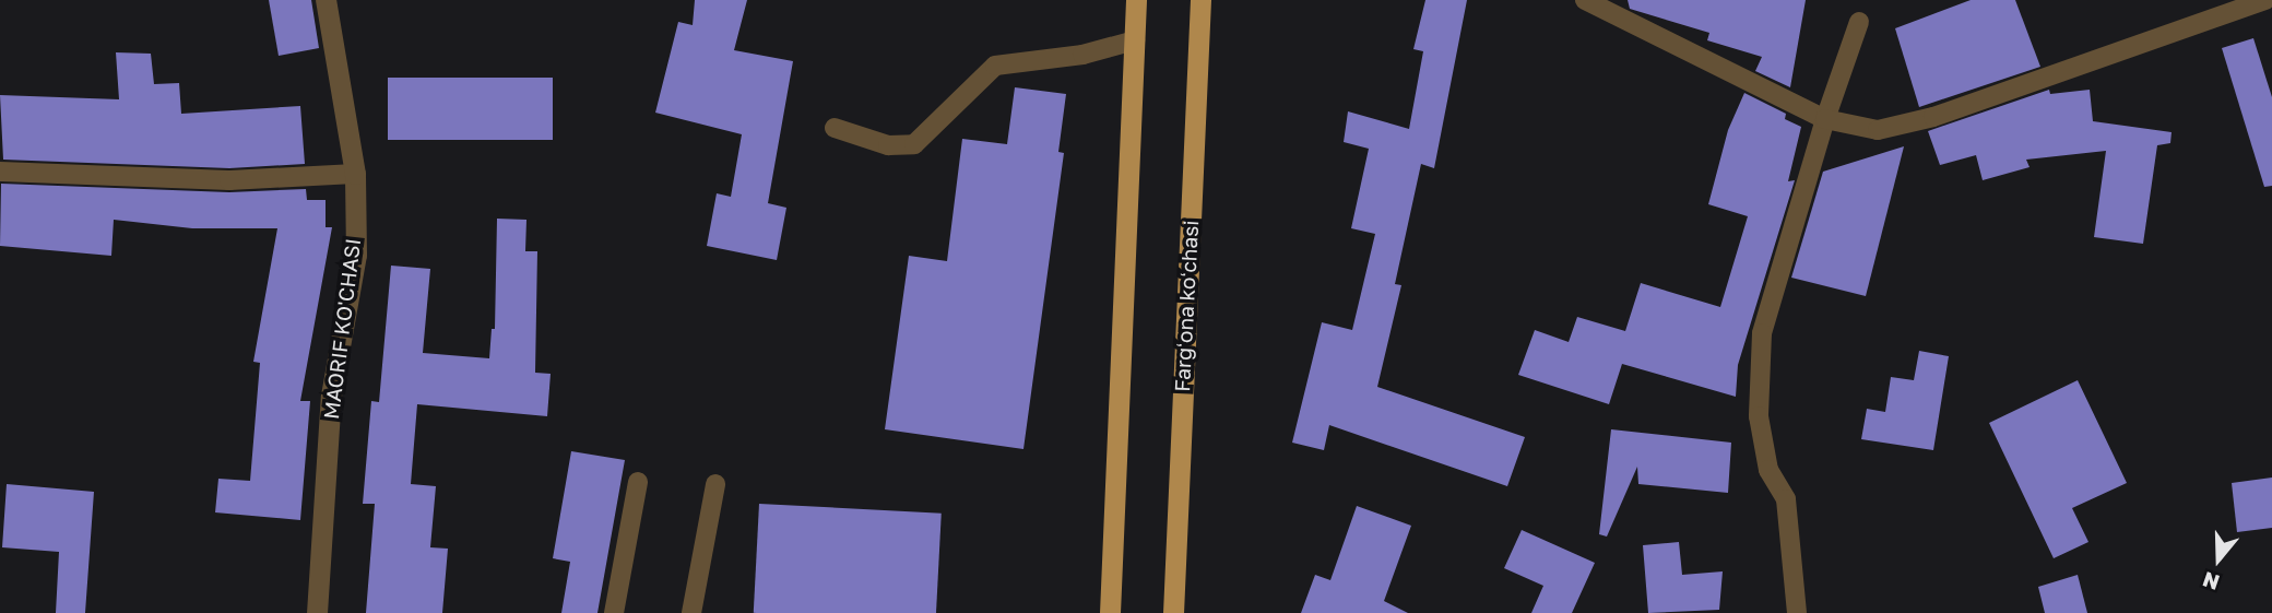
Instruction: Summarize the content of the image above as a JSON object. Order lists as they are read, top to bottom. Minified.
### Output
{"streets":{"main road":["Fargʻona koʻchasi"],"street":["MAORIF KO'CHASI"]},"north":"bottom"}
